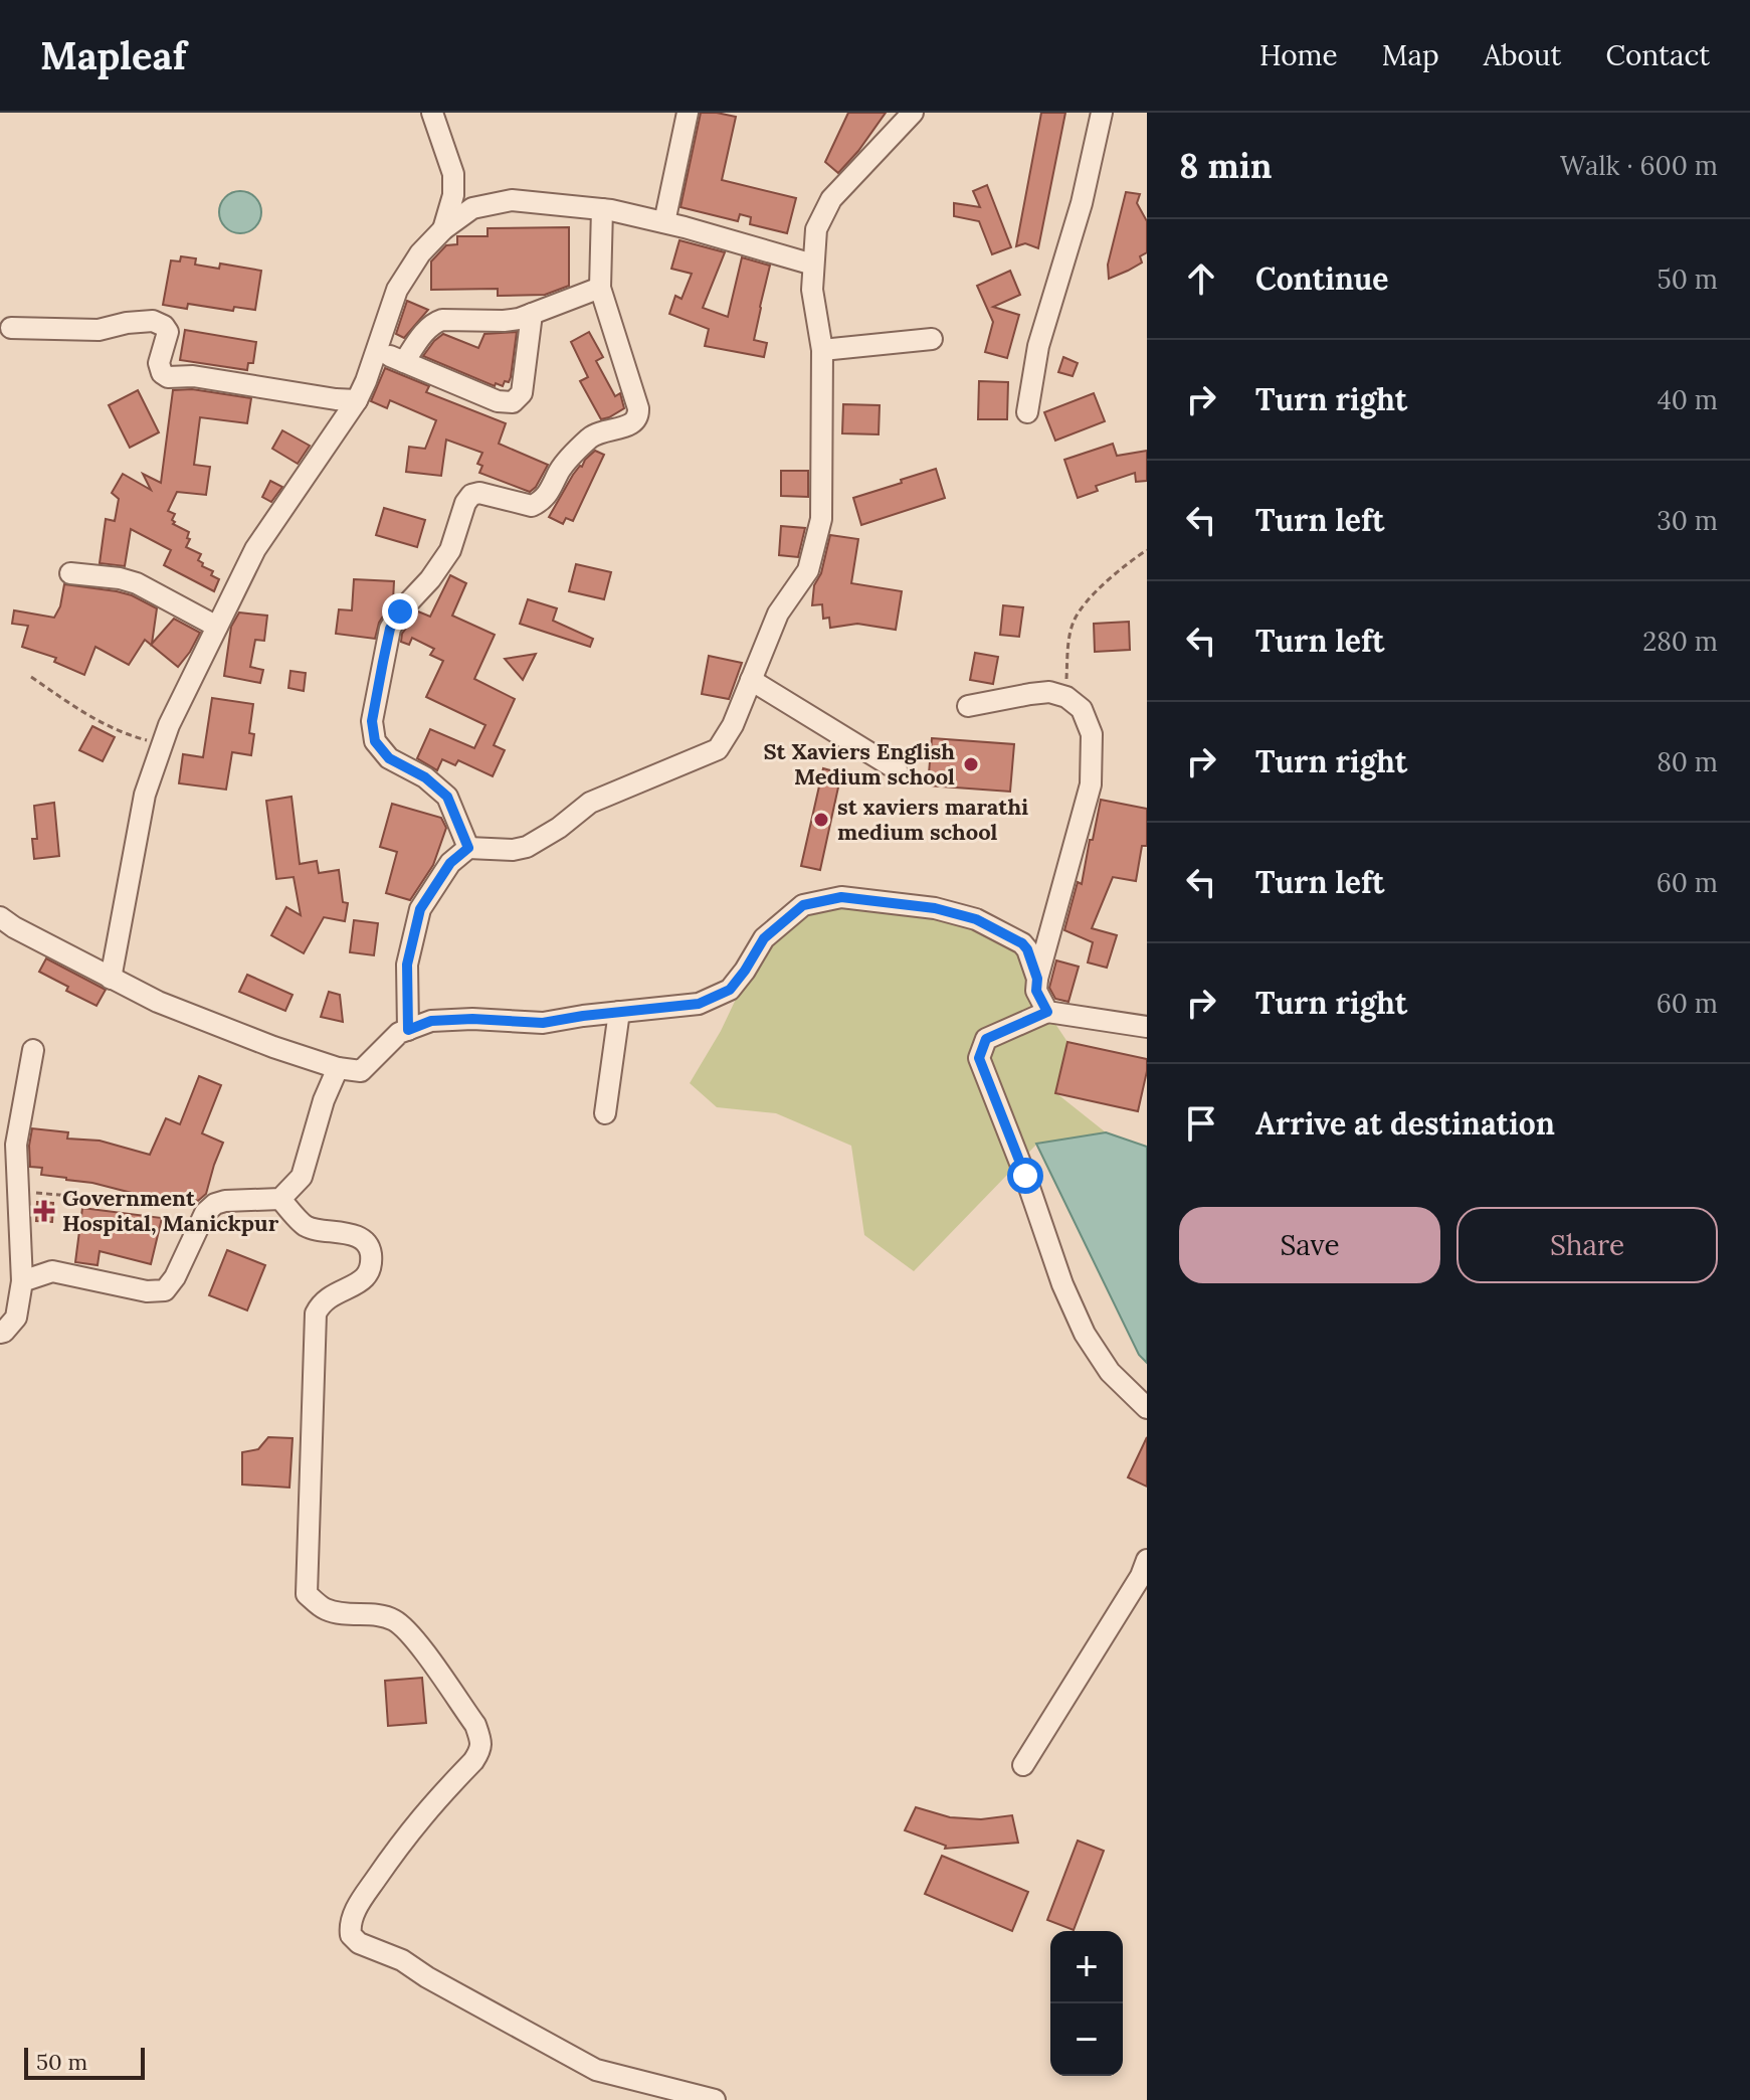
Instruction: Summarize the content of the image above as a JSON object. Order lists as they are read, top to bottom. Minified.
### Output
{"places":{"other":["St Xaviers English Medium school","st xaviers marathi medium school"],"health":["Government Hospital, Manickpur"]},"scale_bar":"50 m","page":{"header":"Mapleaf","nav":["Home","Map","About","Contact"],"heading":["8 min","Walk · 600 m"],"list":[["Continue","50 m"],["Turn right","40 m"],["Turn left","30 m"],["Turn left","280 m"],["Turn right","80 m"],["Turn left","60 m"],["Turn right","60 m"],"Arrive at destination"],"buttons":["Save","Share"],"map_buttons":["+","−"],"scale":"50 m"}}
